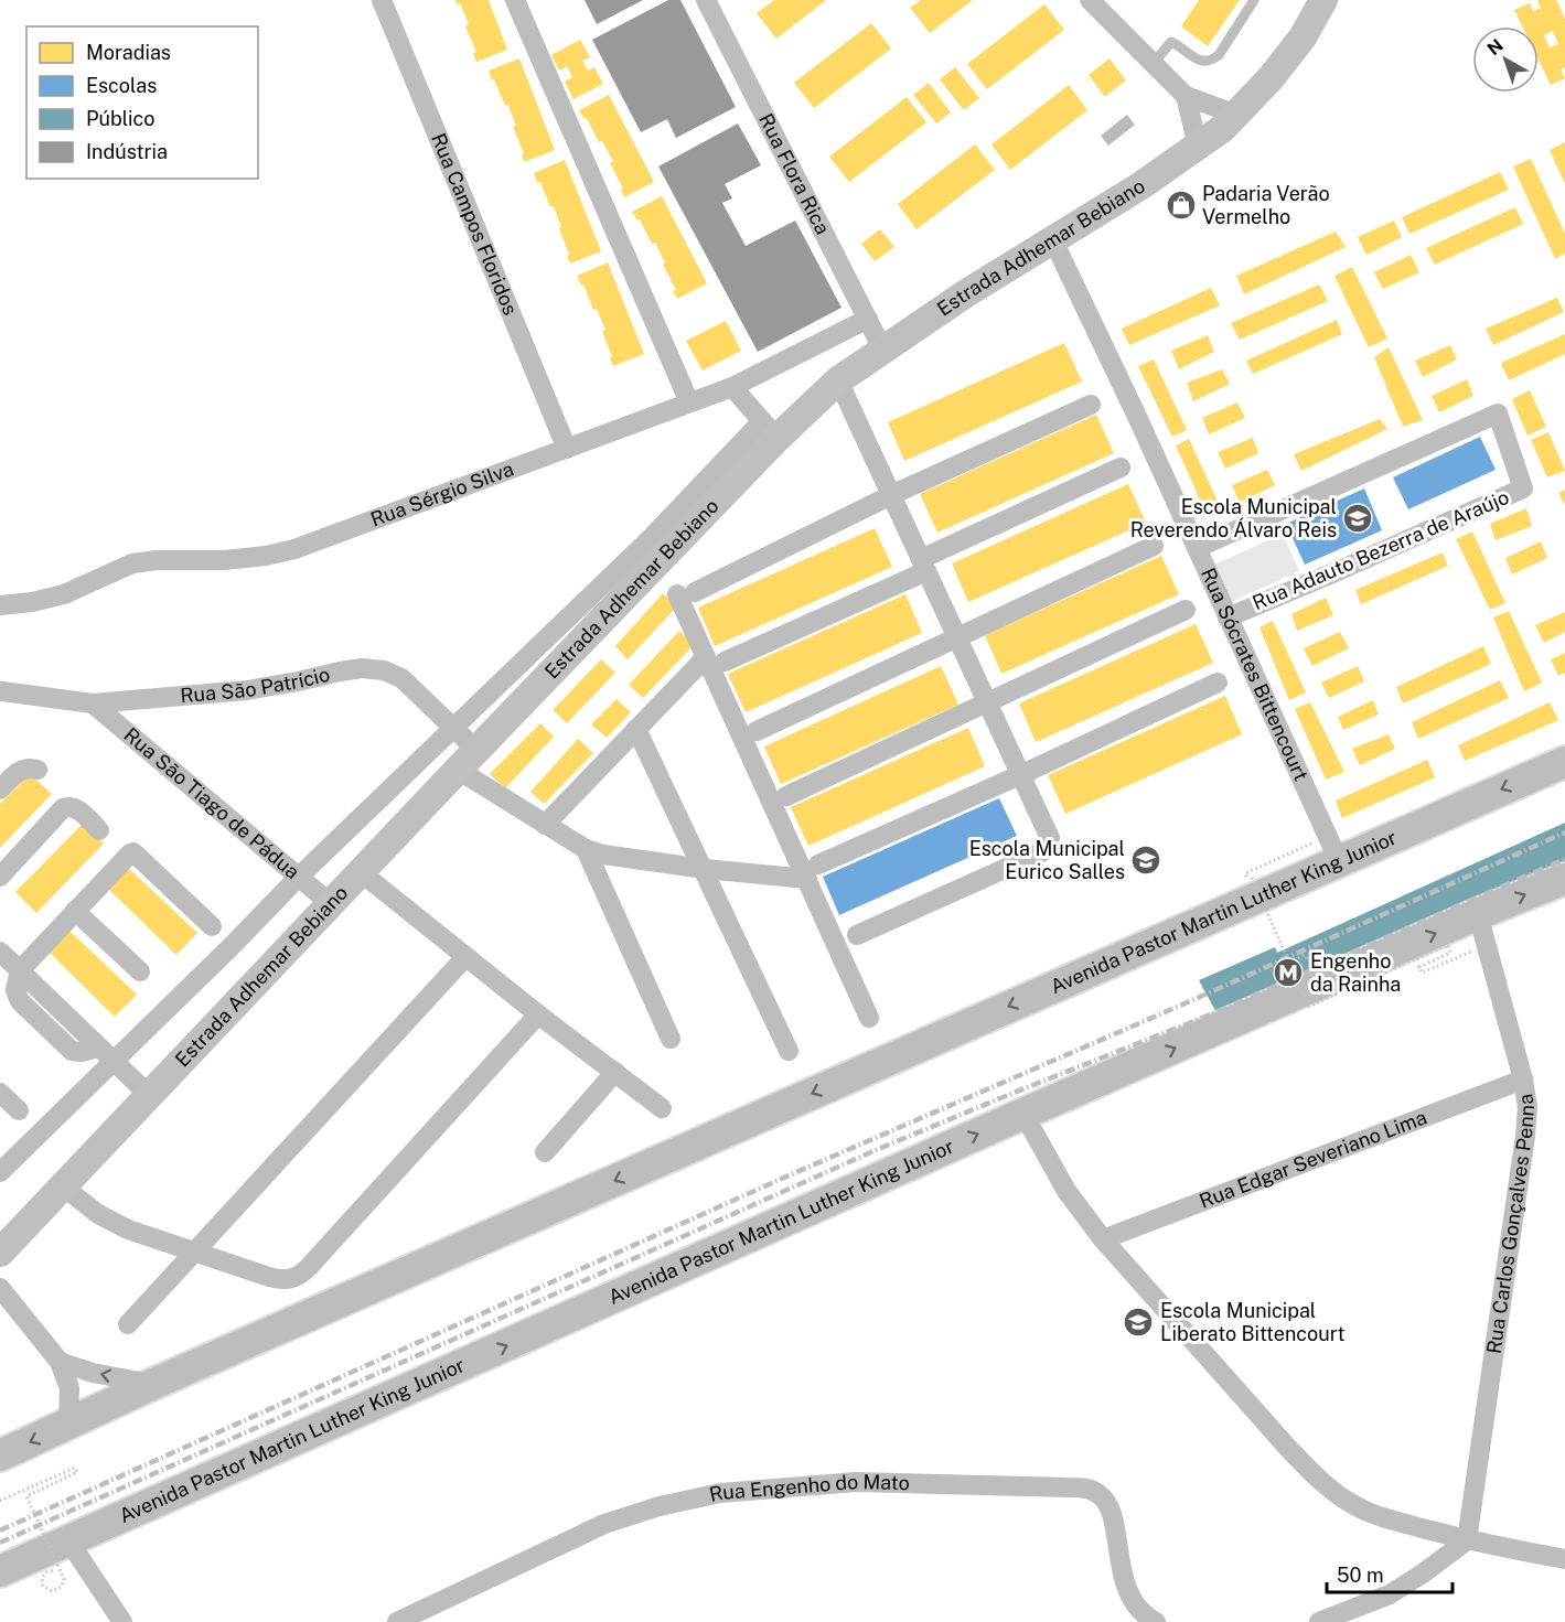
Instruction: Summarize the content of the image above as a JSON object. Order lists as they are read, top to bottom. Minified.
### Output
{"streets":{"main road":["Estrada Adhemar Bebiano","Avenida Pastor Martin Luther King Junior"],"street":["Rua Flora Rica","Rua Campos Floridos","Rua Sérgio Silva","Rua Adauto Bezerra de Araújo","Rua Sócrates Bittencourt","Rua São Patrício","Rua São Tiago de Pádua","Rua Edgar Severiano Lima","Rua Carlos Gonçalves Penna","Rua Engenho do Mato"]},"crossings":[["Rua Flora Rica","Estrada Adhemar Bebiano"],["Rua Flora Rica","Rua Sérgio Silva"],["Rua Campos Floridos","Rua Sérgio Silva"],["Estrada Adhemar Bebiano","Rua Sócrates Bittencourt"],["Estrada Adhemar Bebiano","Rua São Patrício"],["Estrada Adhemar Bebiano","Rua São Tiago de Pádua"],["Rua Adauto Bezerra de Araújo","Rua Sócrates Bittencourt"],["Rua Sócrates Bittencourt","Avenida Pastor Martin Luther King Junior"],["Rua São Patrício","Rua São Tiago de Pádua"],["Avenida Pastor Martin Luther King Junior","Rua Carlos Gonçalves Penna"],["Rua Edgar Severiano Lima","Rua Carlos Gonçalves Penna"]],"places":{"shop":["Padaria Verão Vermelho"],"school or university":["Escola Municipal Reverendo Álvaro Reis","Escola Municipal Eurico Salles","Escola Municipal Liberato Bittencourt"],"metro station":["Engenho da Rainha"]},"legend":["Moradias","Escolas","Público","Indústria"],"scale_bar":"50 m","north":"top left"}
